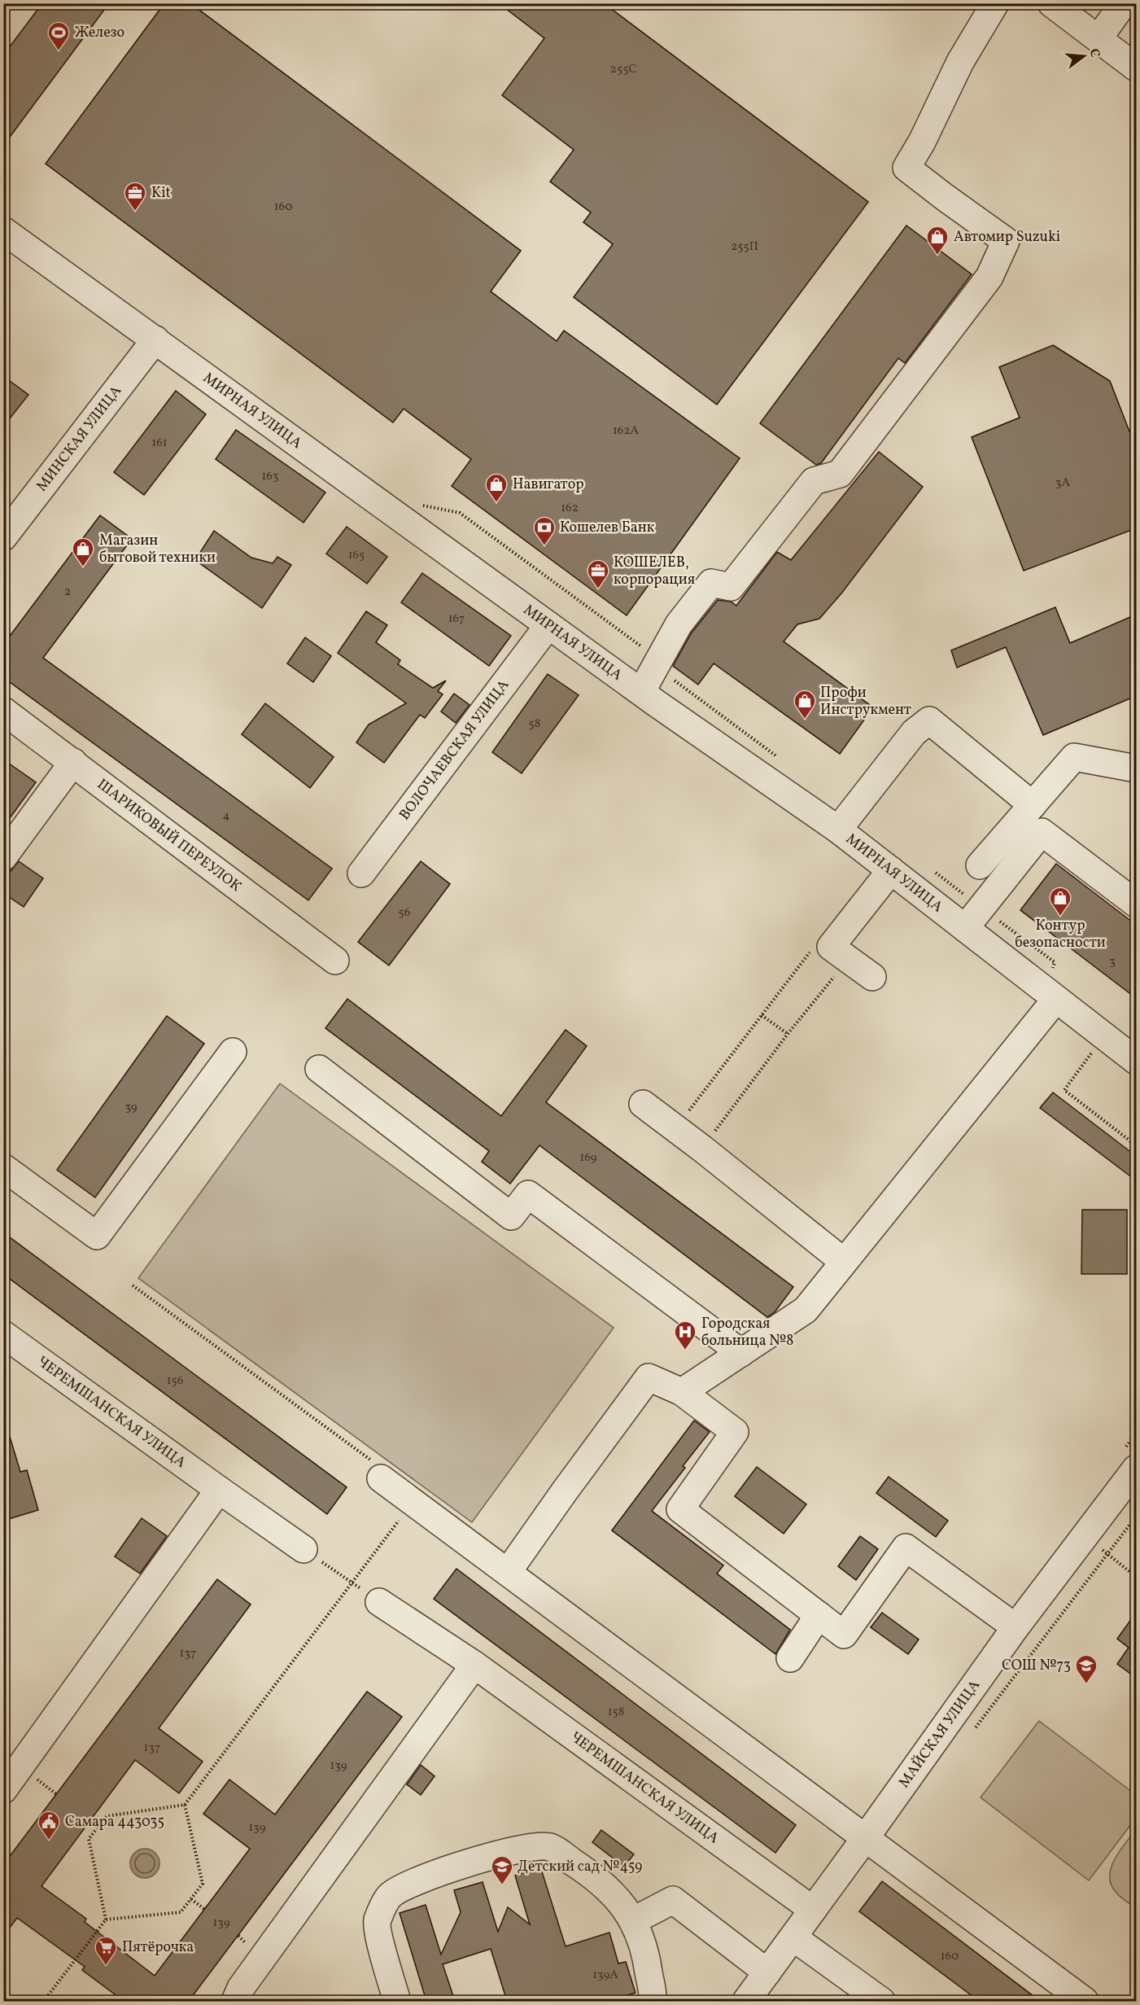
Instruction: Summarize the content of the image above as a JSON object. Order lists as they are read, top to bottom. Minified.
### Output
{"streets":{"street":["МИРНАЯ УЛИЦА","МИНСКАЯ УЛИЦА","ВОЛОЧАЕВСКАЯ УЛИЦА","ШАРИКОВЫЙ ПЕРЕУЛОК","ЧЕРЕМШАНСКАЯ УЛИЦА","МАЙСКАЯ УЛИЦА"]},"crossings":[["МИРНАЯ УЛИЦА","МИНСКАЯ УЛИЦА"],["МИРНАЯ УЛИЦА","ВОЛОЧАЕВСКАЯ УЛИЦА"],["ЧЕРЕМШАНСКАЯ УЛИЦА","МАЙСКАЯ УЛИЦА"]],"places":{"sports":["Железо"],"office":["Kit","КОШЕЛЕВ, корпорация"],"shop":["Автомир Suzuki","Навигатор","Магазин бытовой техники","Профи Инструкмент","Контур безопасности"],"bank":["Кошелев Банк"],"hospital":["Городская больница №8"],"school or university":["СОШ №73","Детский сад №459"],"public building":["Самара 443035"],"supermarket":["Пятёрочка"]},"house_numbers":["255С","160","255П","162А","161","163","3А","162","165","2","167","58","4","56","3","39","169","156","137","158","137","139","139","139","160","139А"],"north":"right"}
